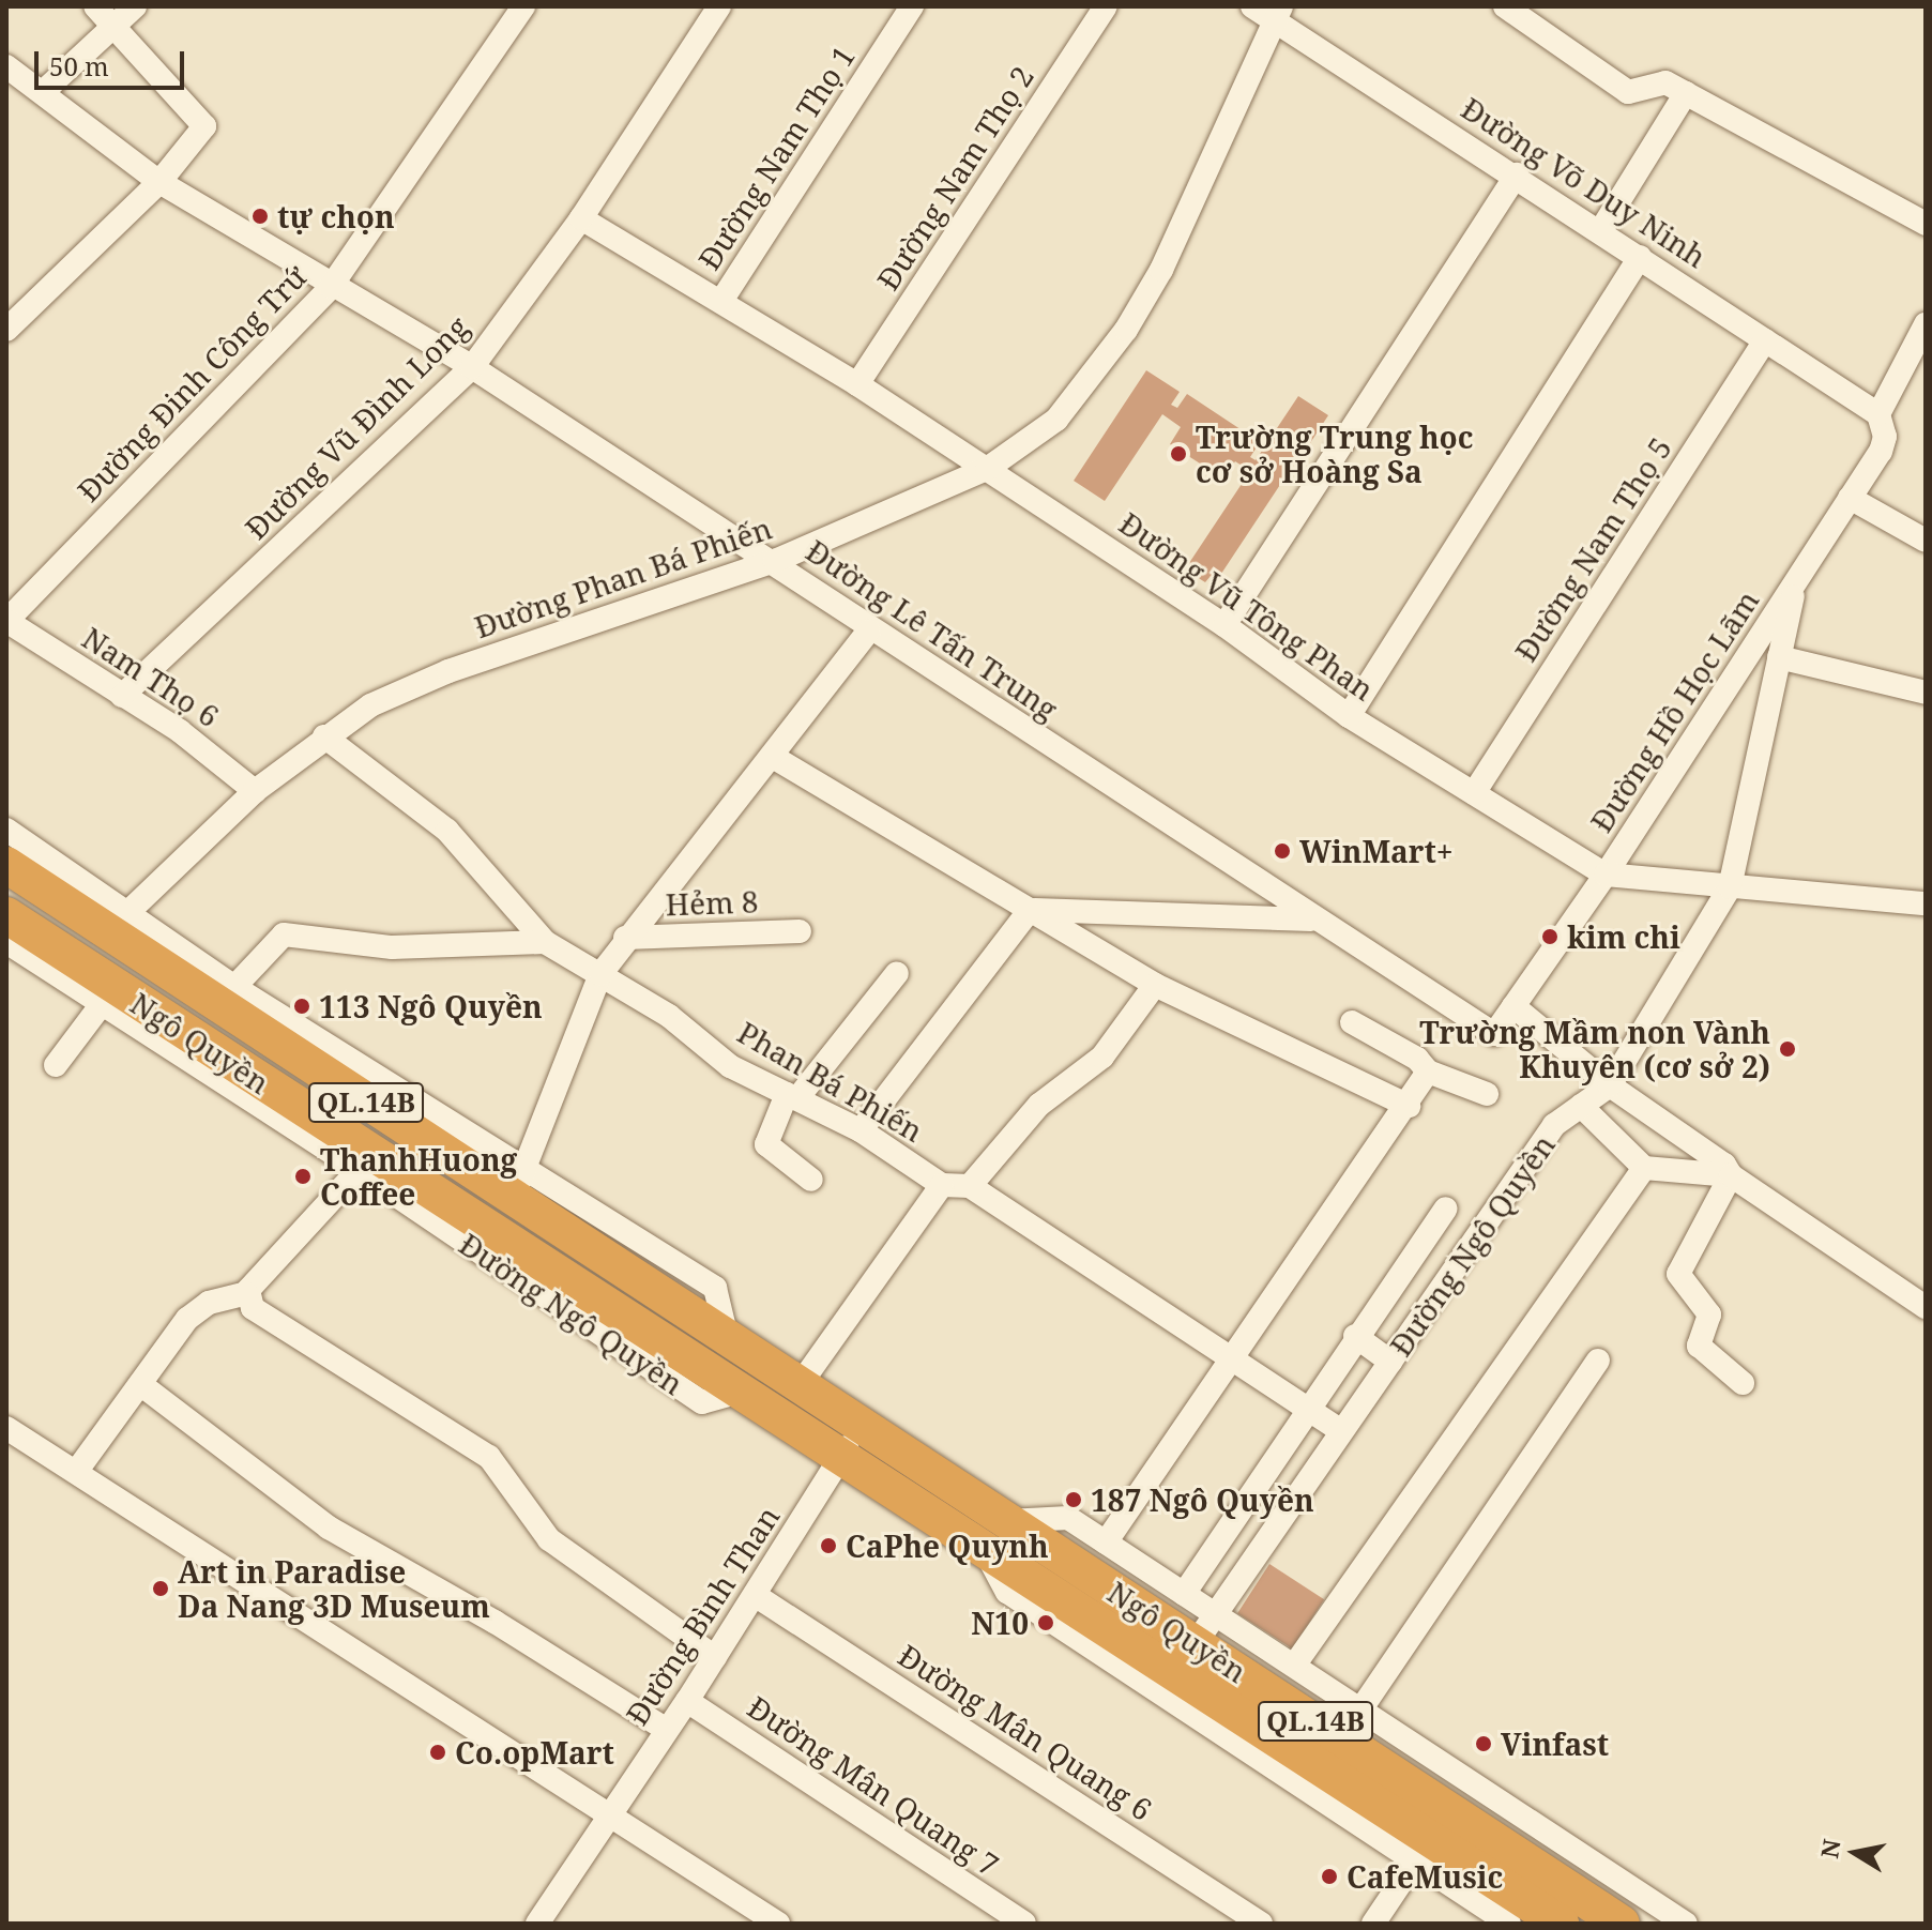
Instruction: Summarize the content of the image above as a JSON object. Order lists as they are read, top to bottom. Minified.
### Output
{"streets":{"highway":["Ngô Quyền","QL.14B"],"street":["Đường Nam Thọ 1","Đường Nam Thọ 2","Đường Võ Duy Ninh","Đường Đinh Công Trứ","Đường Vũ Đình Long","Đường Nam Thọ 5","Đường Phan Bá Phiến","Đường Vũ Tông Phan","Đường Lê Tấn Trung","Nam Thọ 6","Đường Hồ Học Lãm","Hẻm 8","Phan Bá Phiến","Đường Ngô Quyền","Đường Bình Than","Đường Mân Quang 6","Đường Mân Quang 7"]},"crossings":[["Đường Nam Thọ 1","Đường Vũ Tông Phan"],["Đường Nam Thọ 2","Đường Vũ Tông Phan"],["Đường Võ Duy Ninh","Đường Nam Thọ 5"],["Đường Võ Duy Ninh","Đường Phan Bá Phiến"],["Đường Võ Duy Ninh","Đường Hồ Học Lãm"],["Đường Đinh Công Trứ","Đường Lê Tấn Trung"],["Đường Đinh Công Trứ","Nam Thọ 6"],["Đường Vũ Đình Long","Đường Vũ Tông Phan"],["Đường Vũ Đình Long","Đường Lê Tấn Trung"],["Đường Vũ Đình Long","Nam Thọ 6"],["Đường Nam Thọ 5","Đường Vũ Tông Phan"],["Đường Phan Bá Phiến","Đường Vũ Tông Phan"],["Đường Phan Bá Phiến","Đường Lê Tấn Trung"],["Đường Phan Bá Phiến","Nam Thọ 6"],["Đường Phan Bá Phiến","Ngô Quyền"],["Đường Phan Bá Phiến","Phan Bá Phiến"],["Đường Vũ Tông Phan","Đường Hồ Học Lãm"],["Đường Vũ Tông Phan","Đường Ngô Quyền"],["Đường Lê Tấn Trung","Đường Hồ Học Lãm"],["Đường Hồ Học Lãm","Đường Ngô Quyền"],["Ngô Quyền","QL.14B"],["Ngô Quyền","Đường Ngô Quyền"],["Ngô Quyền","Đường Bình Than"],["QL.14B","Đường Ngô Quyền"],["QL.14B","Đường Bình Than"],["Đường Bình Than","Đường Mân Quang 6"],["Đường Bình Than","Đường Mân Quang 7"]],"places":["tự chọn","Trường Trung học cơ sở Hoàng Sa","WinMart+","kim chi","113 Ngô Quyền","Trường Mầm non Vành Khuyên (cơ sở 2)","ThanhHuong Coffee","187 Ngô Quyền","CaPhe Quynh","Art in Paradise Da Nang 3D Museum","N10","Vinfast","Co.opMart","CafeMusic"],"scale_bar":"50 m","north":"left"}
